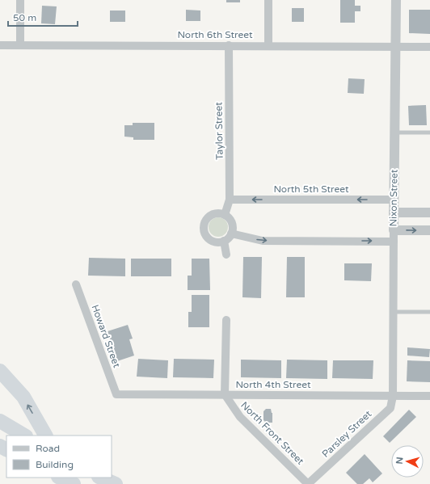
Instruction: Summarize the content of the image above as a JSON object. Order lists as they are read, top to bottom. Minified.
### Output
{"streets":{"street":["North 6th Street","Taylor Street","North 5th Street","Nixon Street","Howard Street","North 4th Street","North Front Street","Parsley Street"]},"crossings":[["North 6th Street","Taylor Street"],["North 6th Street","Nixon Street"],["Taylor Street","North 5th Street"],["North 5th Street","Nixon Street"],["Nixon Street","North 4th Street"],["Nixon Street","Parsley Street"],["Howard Street","North 4th Street"],["North 4th Street","North Front Street"],["North 4th Street","Parsley Street"],["North Front Street","Parsley Street"]],"legend":["Road","Building"],"scale_bar":"50 m","north":"left"}
